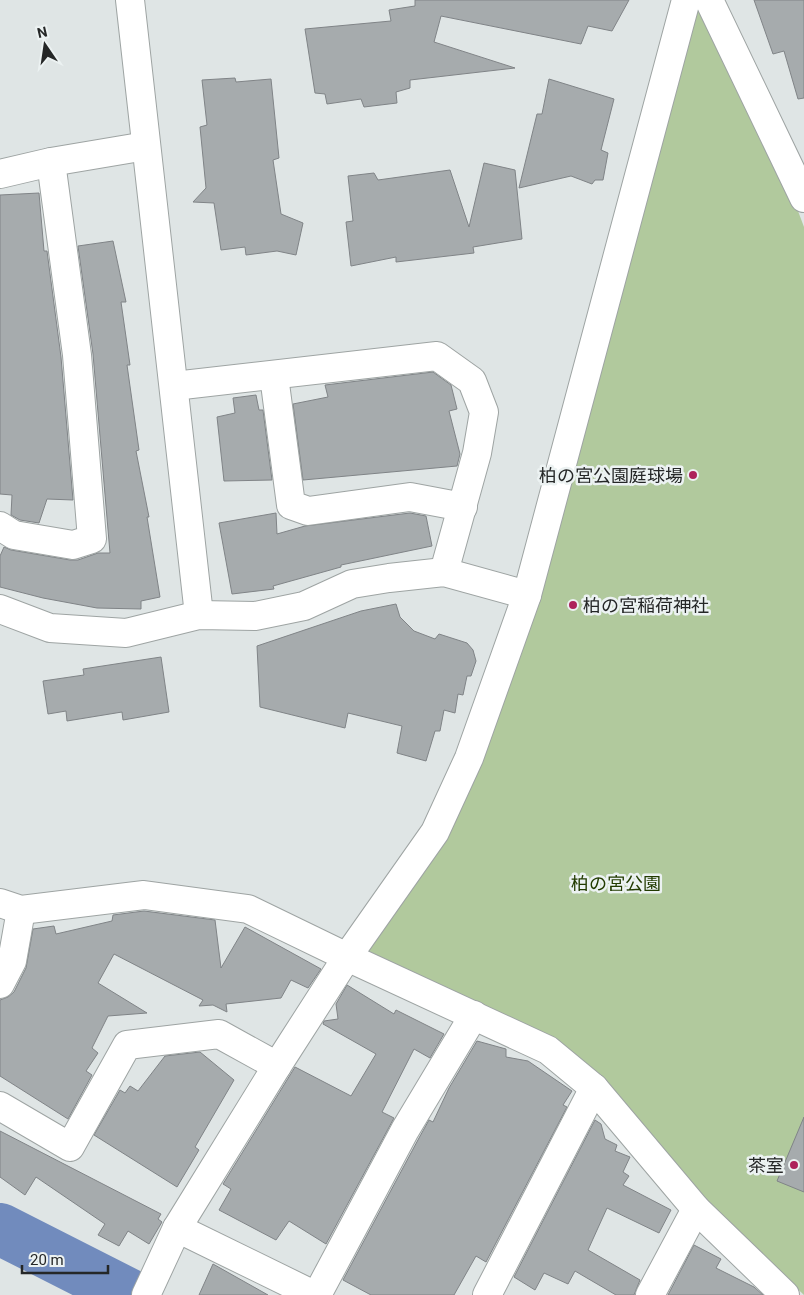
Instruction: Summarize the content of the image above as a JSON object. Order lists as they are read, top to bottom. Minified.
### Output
{"parks":["柏の宮公園"],"places":["柏の宮公園庭球場","柏の宮稲荷神社","茶室"],"scale_bar":"20 m","north":"top"}
